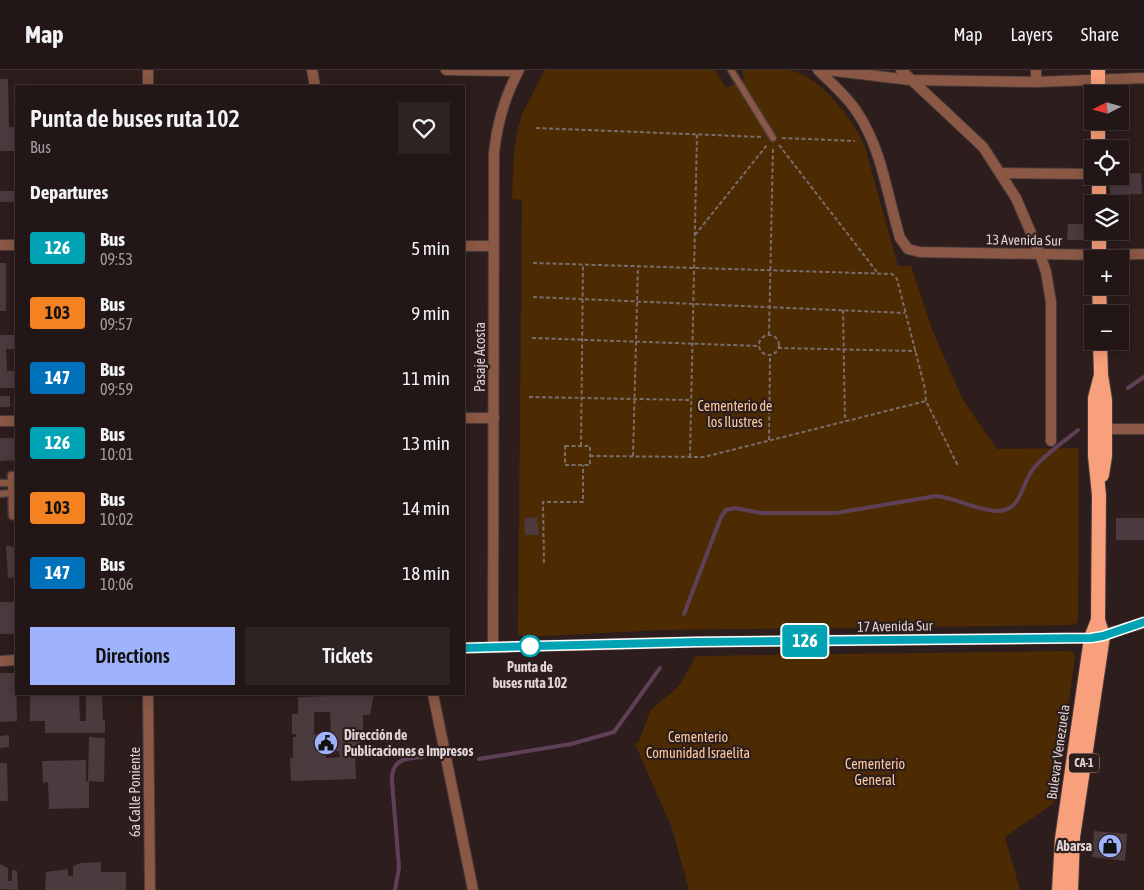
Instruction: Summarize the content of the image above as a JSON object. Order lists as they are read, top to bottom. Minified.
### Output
{"streets":{"highway":["Bulevar Venezuela","CA-1"],"street":["13 Avenida Sur","Pasaje Acosta","17 Avenida Sur","6a Calle Poniente"]},"crossings":[["Pasaje Acosta","17 Avenida Sur"],["17 Avenida Sur","Bulevar Venezuela"]],"parks":["Cementerio de los Ilustres","Cementerio Comunidad Israelita","Cementerio General"],"places":{"other":["Punta de buses ruta 102"],"public building":["Dirección de Publicaciones e Impresos"],"shop":["Abarsa"]},"lines":["bus line 126"],"north":"left","page":{"header":"Map","nav":["Map","Layers","Share"],"on_map":"126","map_buttons":["+","−"],"heading":[["Punta de buses ruta 102","Bus"],"Departures"],"list":[{"mark":"126","name":"Bus","note":"09:53","value":"5 min"},{"mark":"103","name":"Bus","note":"09:57","value":"9 min"},{"mark":"147","name":"Bus","note":"09:59","value":"11 min"},{"mark":"126","name":"Bus","note":"10:01","value":"13 min"},{"mark":"103","name":"Bus","note":"10:02","value":"14 min"},{"mark":"147","name":"Bus","note":"10:06","value":"18 min"}],"buttons":["Directions","Tickets"]}}
